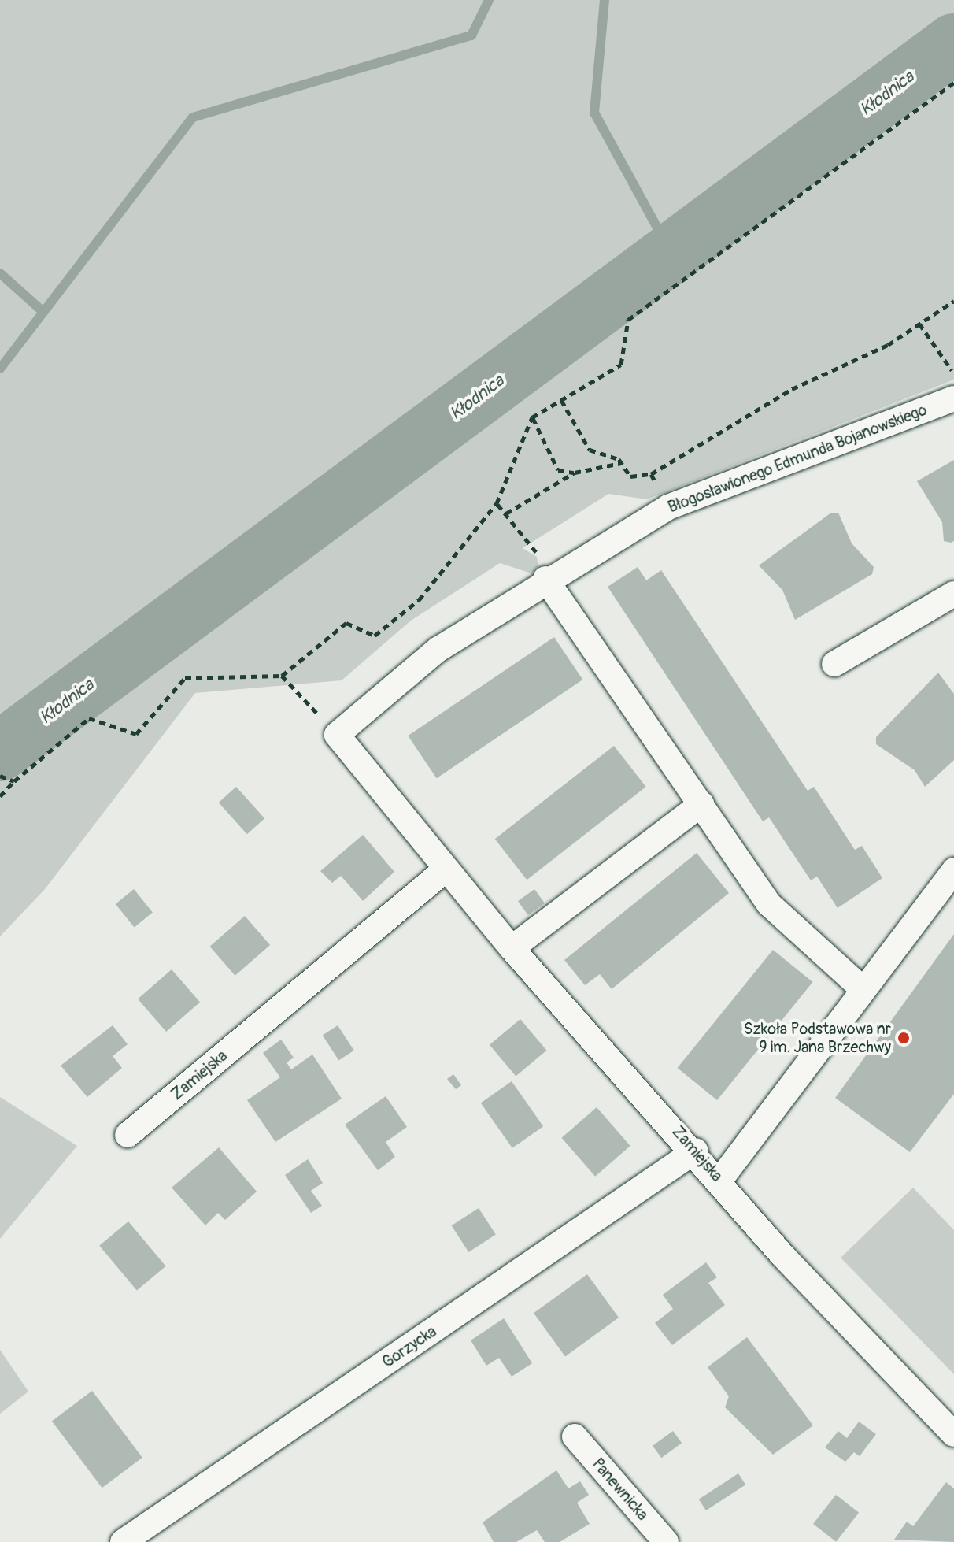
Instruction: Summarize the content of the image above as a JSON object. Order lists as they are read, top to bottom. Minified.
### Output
{"streets":{"street":["Błogosławionego Edmunda Bojanowskiego","Zamiejska","Gorzycka","Panewnicka"]},"crossings":[["Błogosławionego Edmunda Bojanowskiego","Zamiejska"],["Zamiejska","Gorzycka"]],"water":["Kłodnica"],"places":["Szkoła Podstawowa nr 9 im. Jana Brzechwy"]}
